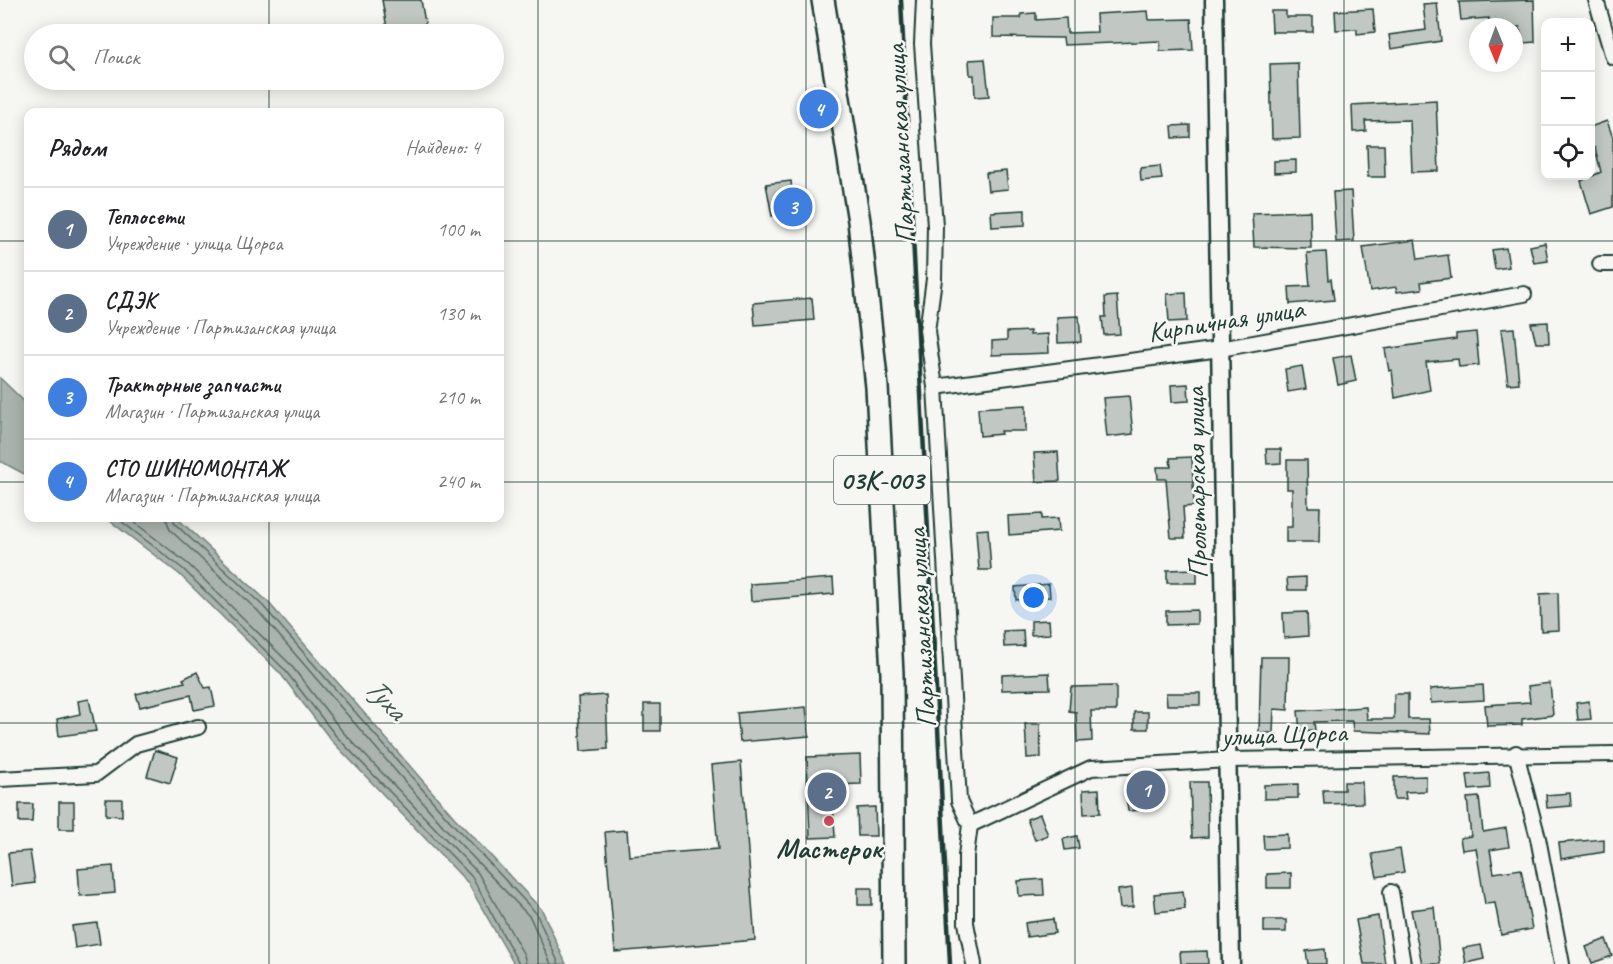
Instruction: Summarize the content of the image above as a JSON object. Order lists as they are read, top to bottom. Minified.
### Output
{"streets":{"main road":["Партизанская улица","03К-003"],"street":["Кирпичная улица","Пролетарская улица","улица Щорса"]},"crossings":[["Партизанская улица","Кирпичная улица"],["Партизанская улица","улица Щорса"],["Кирпичная улица","Пролетарская улица"],["Пролетарская улица","улица Щорса"]],"water":["Туха"],"places":["Мастерок"],"north":"bottom","page":{"map_buttons":["+","−"],"search":"Поиск","pins":["4","3","1","2"],"heading":["Рядом","Найдено: 4"],"list":[{"mark":"1","name":"Теплосети","note":"Учреждение · улица Щорса","value":"100 m"},{"mark":"2","name":"СДЭК","note":"Учреждение · Партизанская улица","value":"130 m"},{"mark":"3","name":"Тракторные запчасти","note":"Магазин · Партизанская улица","value":"210 m"},{"mark":"4","name":"СТО ШИНОМОНТАЖ","note":"Магазин · Партизанская улица","value":"240 m"}]}}
